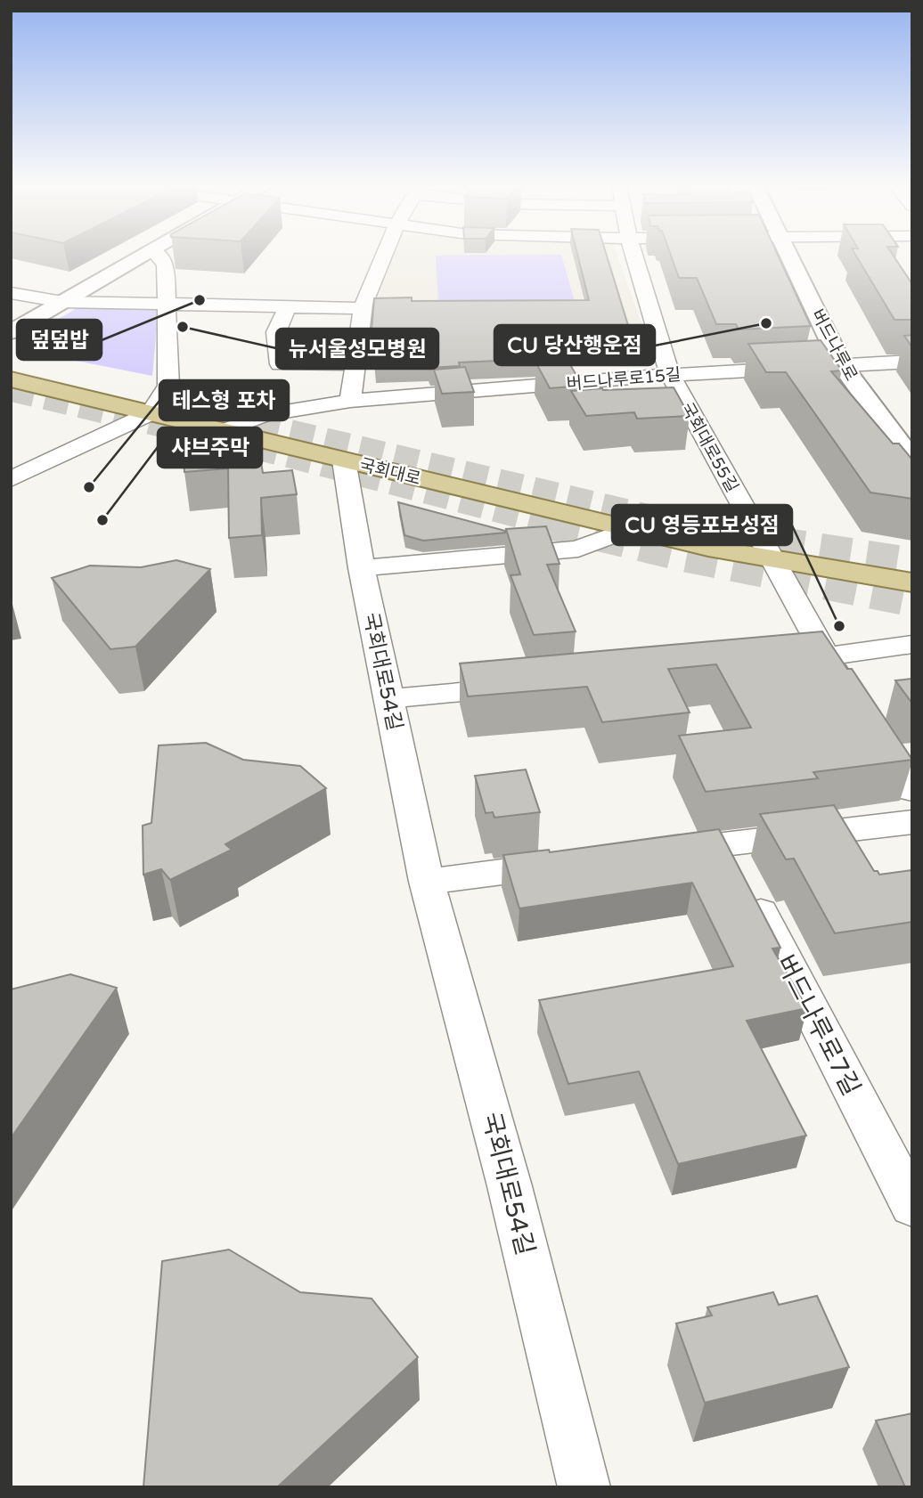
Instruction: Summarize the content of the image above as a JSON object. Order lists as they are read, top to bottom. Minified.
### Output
{"streets":{"main road":["버드나루로","국회대로"],"street":["버드나루로15길","국회대로55길","국회대로54길","버드나루로7길"]},"crossings":[["버드나루로","버드나루로15길"],["버드나루로15길","국회대로55길"],["버드나루로15길","국회대로"],["국회대로55길","국회대로"],["국회대로","국회대로54길"]],"places":["덮덮밥","CU 당산행운점","뉴서울성모병원","테스형 포차","샤브주막","CU 영등포보성점"]}
